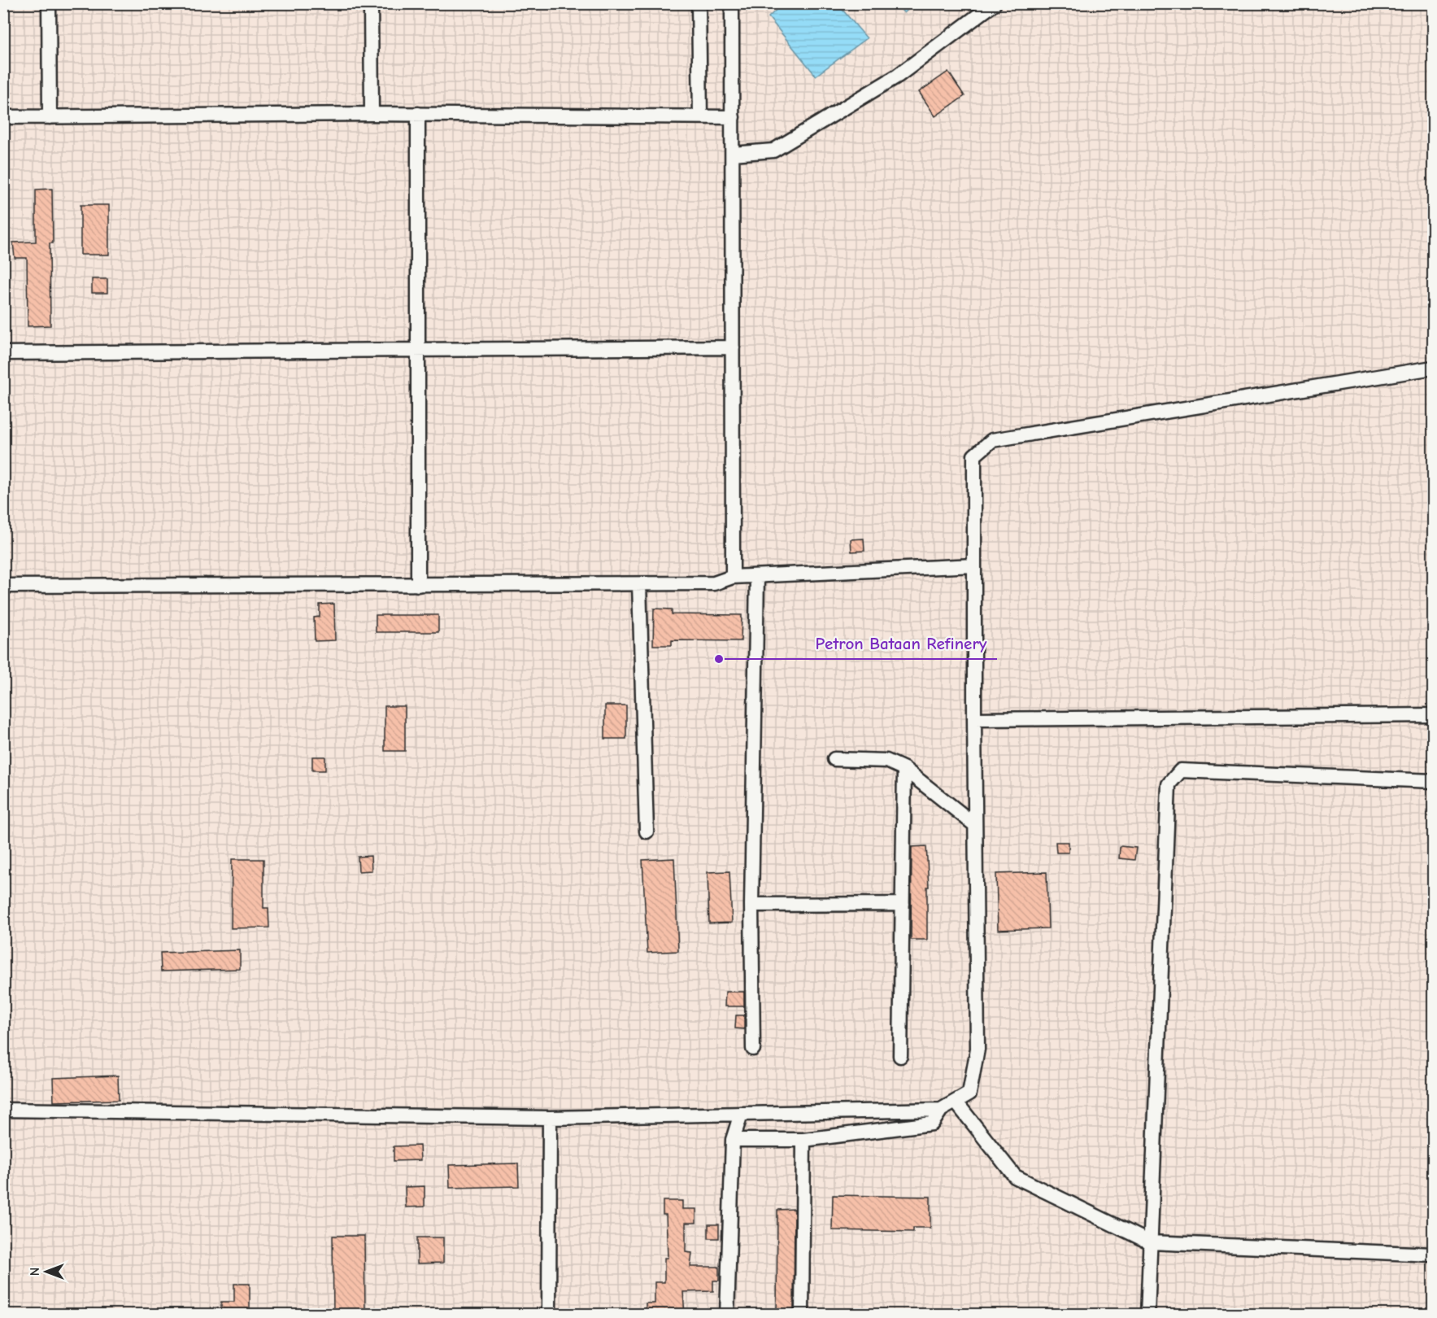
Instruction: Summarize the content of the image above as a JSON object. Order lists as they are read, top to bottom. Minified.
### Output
{"places":["Petron Bataan Refinery"],"north":"left"}
